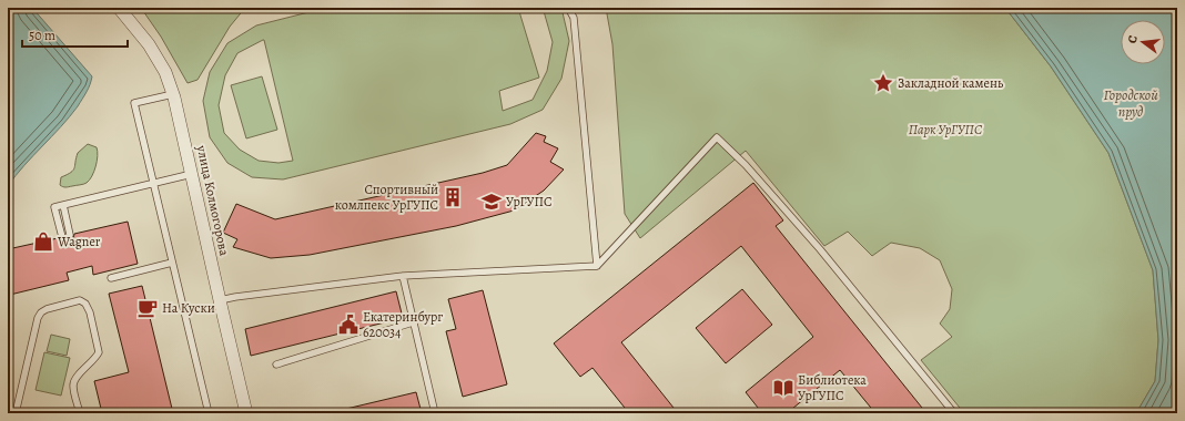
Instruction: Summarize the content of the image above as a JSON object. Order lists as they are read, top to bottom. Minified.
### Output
{"streets":{"street":["улица Колмогорова"]},"water":["Городской пруд"],"parks":["Парк УрГУПС"],"places":{"place":["Закладной камень"],"building":["Спортивный комлпекс УрГУПС"],"school or university":["УрГУПС"],"shop":["Wagner"],"cafe":["На Куски"],"public building":["Екатеринбург 620034"],"library":["Библиотека УрГУПС"]},"scale_bar":"50 m","north":"left"}
